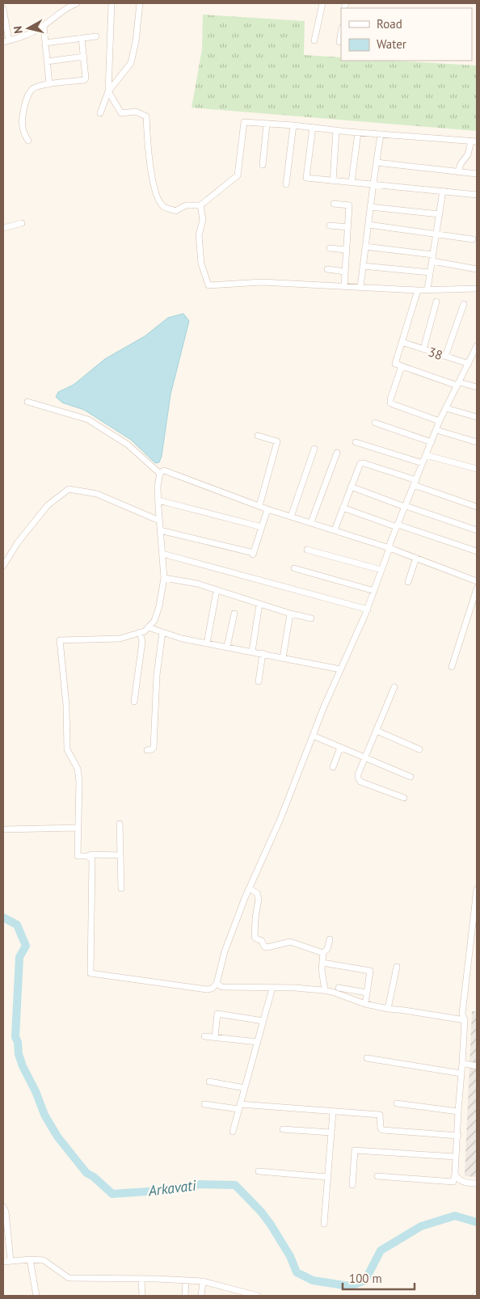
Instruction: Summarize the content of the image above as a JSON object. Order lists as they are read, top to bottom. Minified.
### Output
{"streets":{"street":["38"]},"water":["Arkavati"],"legend":["Road","Water"],"scale_bar":"100 m","north":"left"}
